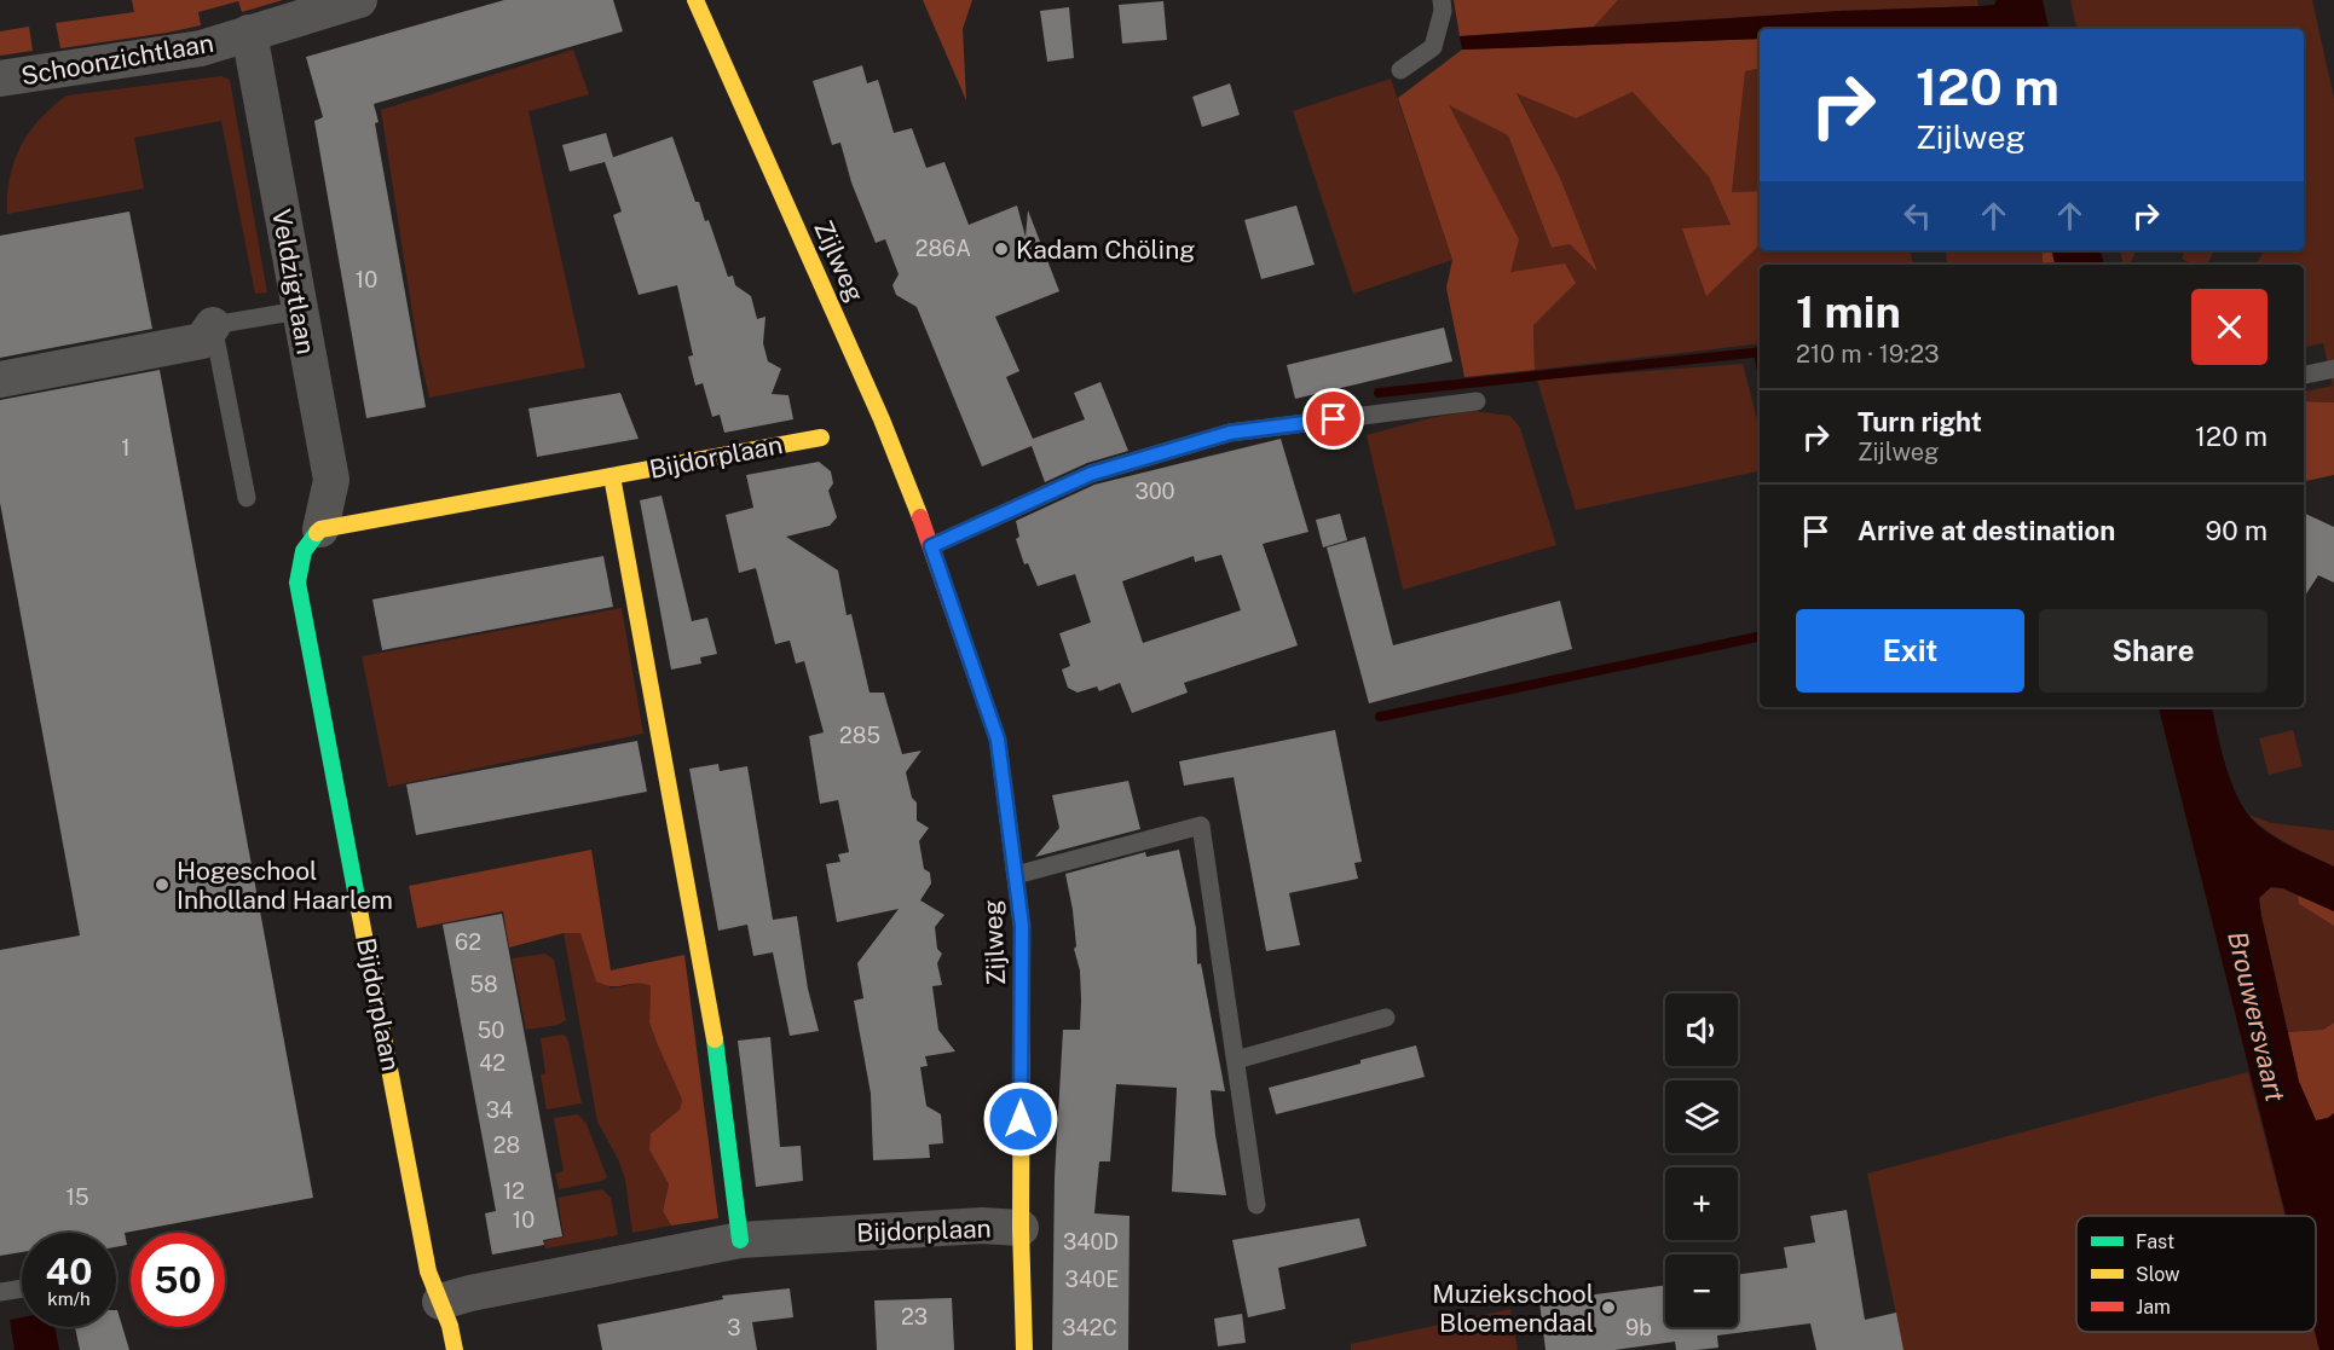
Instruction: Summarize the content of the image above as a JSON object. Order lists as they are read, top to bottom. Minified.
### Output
{"streets":{"street":["Schoonzichtlaan","Zijlweg","Veldzigtlaan","Bijdorplaan"]},"crossings":[["Schoonzichtlaan","Veldzigtlaan"],["Zijlweg","Bijdorplaan"],["Veldzigtlaan","Bijdorplaan"]],"water":["Brouwersvaart"],"places":["Kadam Chöling","Hogeschool Inholland Haarlem","Muziekschool Bloemendaal"],"house_numbers":["286A","10","1","300","285","62","58","50","42","34","28","12","15","10","340D","340E","23","3","342C","9b"],"legend":["Fast","Slow","Jam"],"page":{"turn":["120 m","Zijlweg"],"heading":["1 min","210 m · 19:23"],"list":[{"name":"Turn right","note":"Zijlweg","value":"120 m"},{"name":"Arrive at destination","value":"90 m"}],"buttons":["Exit","Share"],"map_buttons":["+","−"],"speed":"40 km/h","limit":"50"}}
